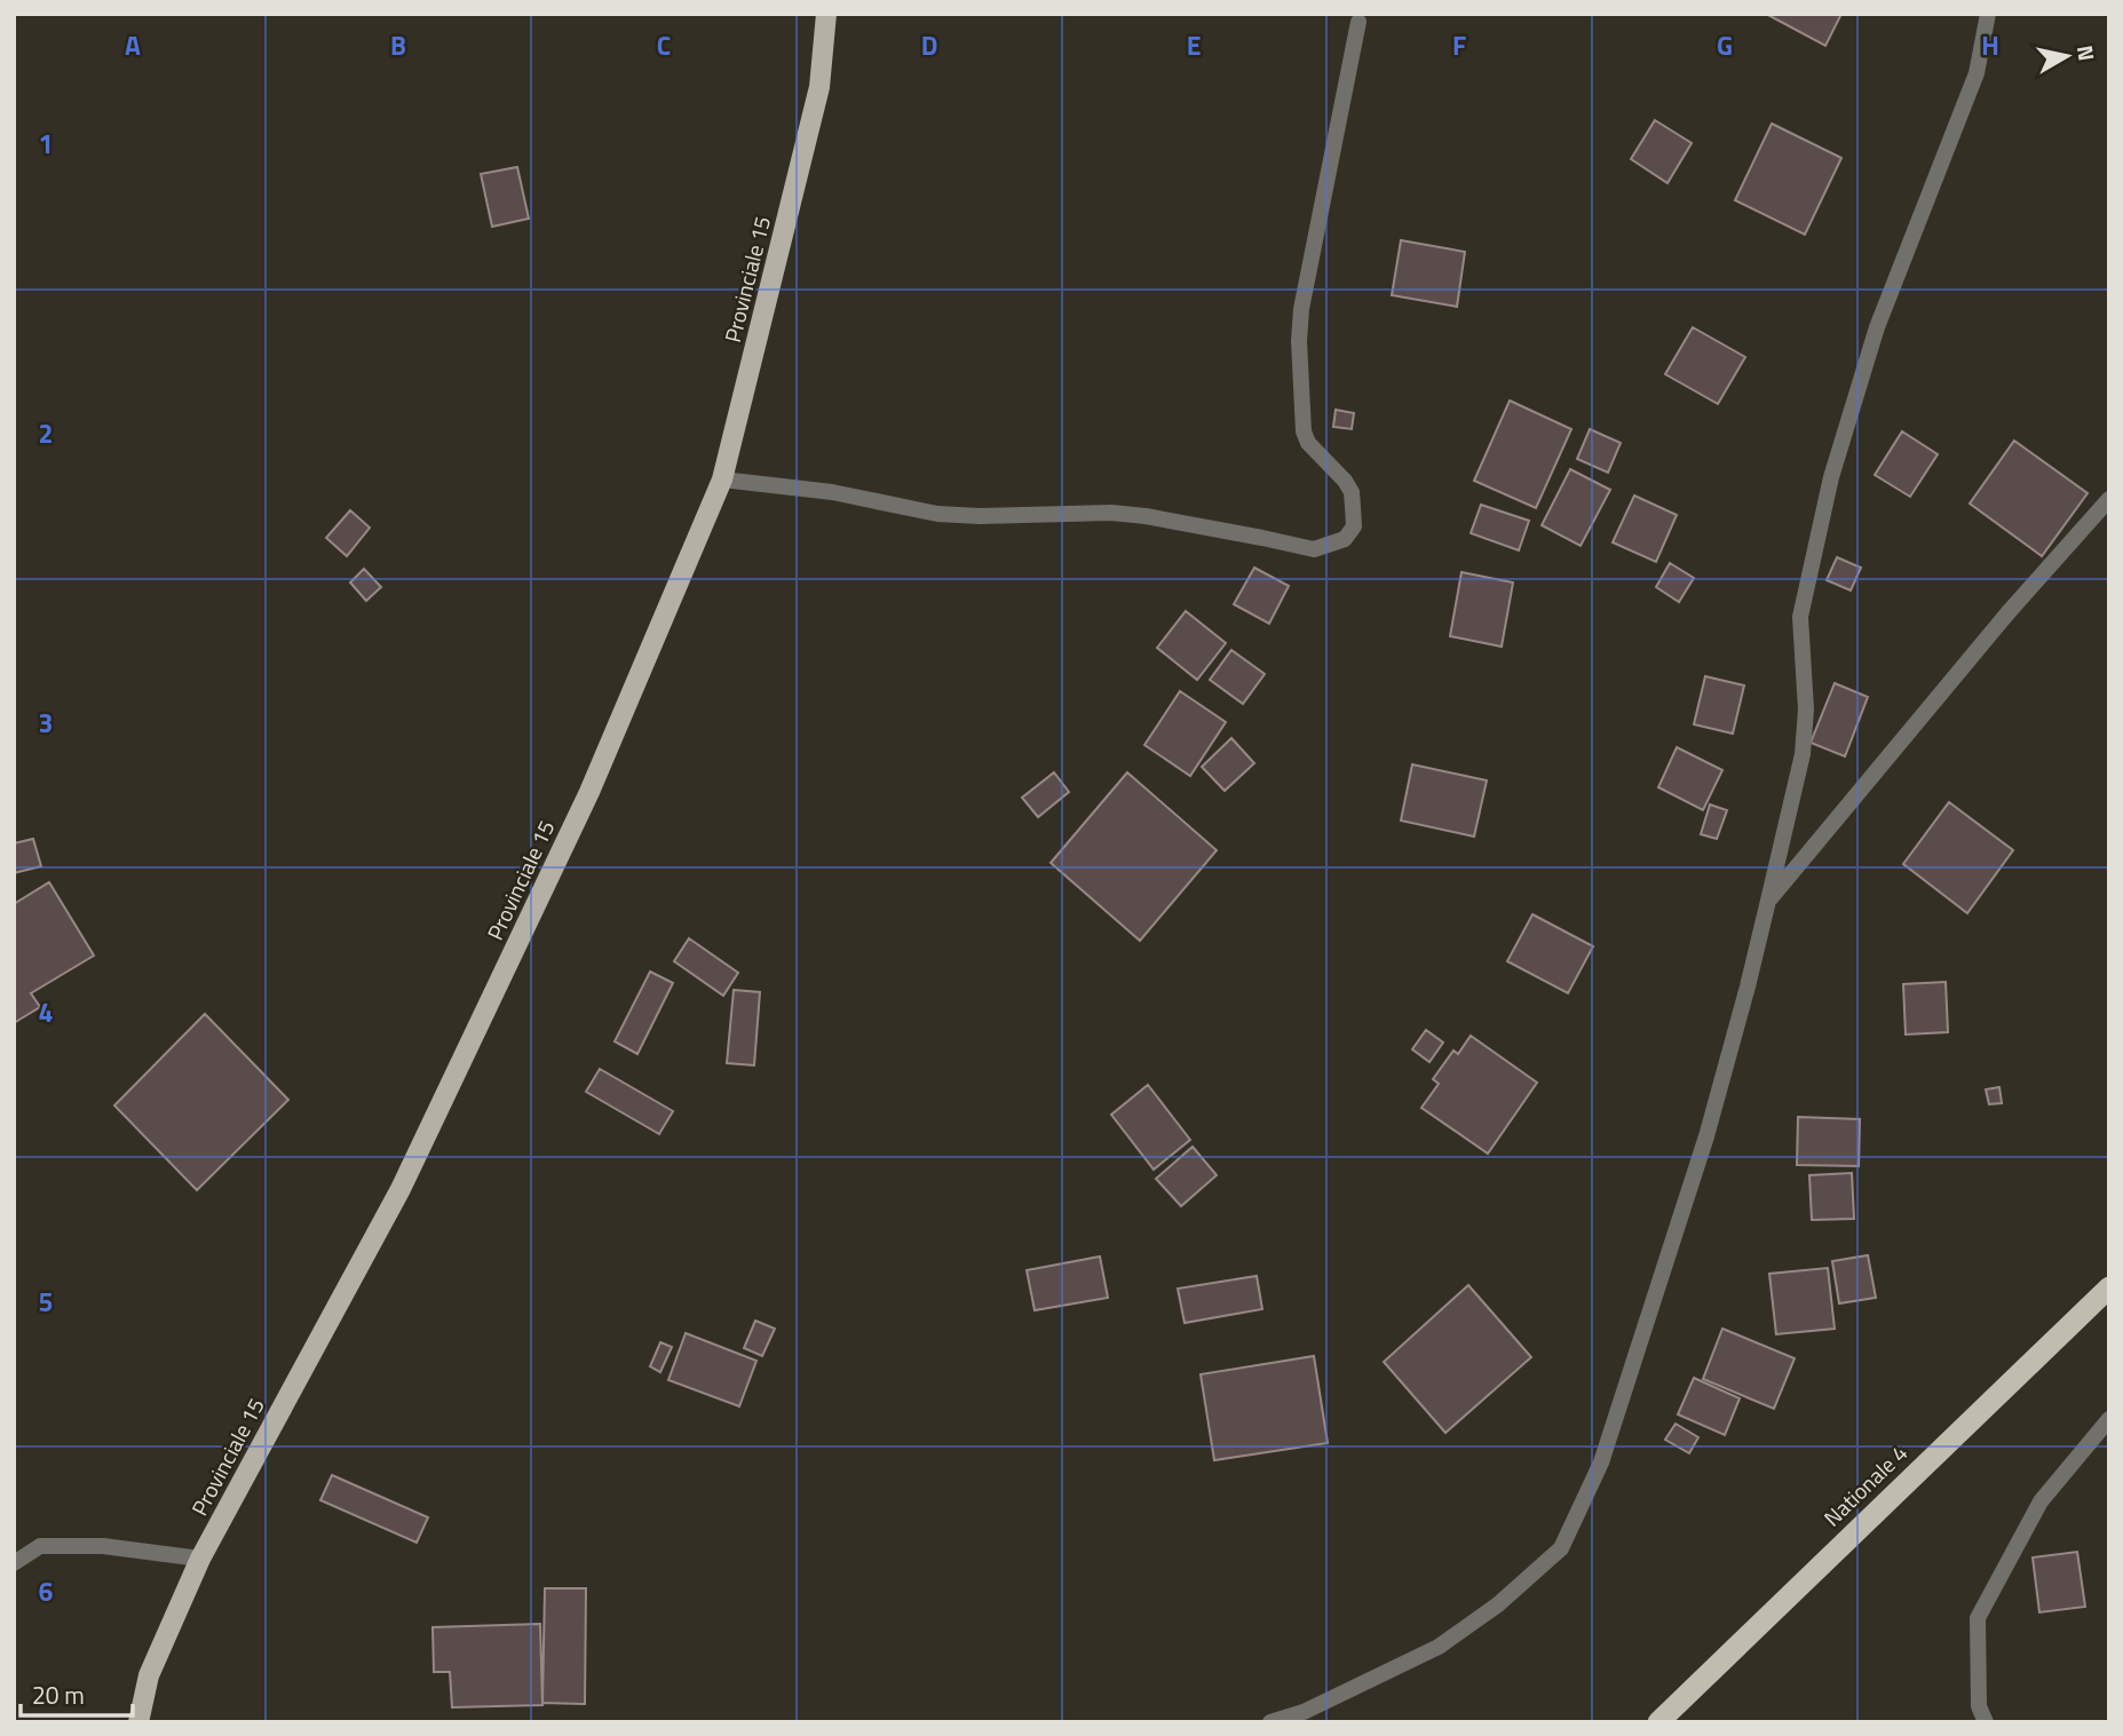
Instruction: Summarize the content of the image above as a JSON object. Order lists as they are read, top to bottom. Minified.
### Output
{"streets":{"highway":["Nationale 4"],"main road":["Provinciale 15"]},"scale_bar":"20 m","north":"right","grid":{"columns":["A","B","C","D","E","F","G","H"],"rows":["1","2","3","4","5","6"]}}
